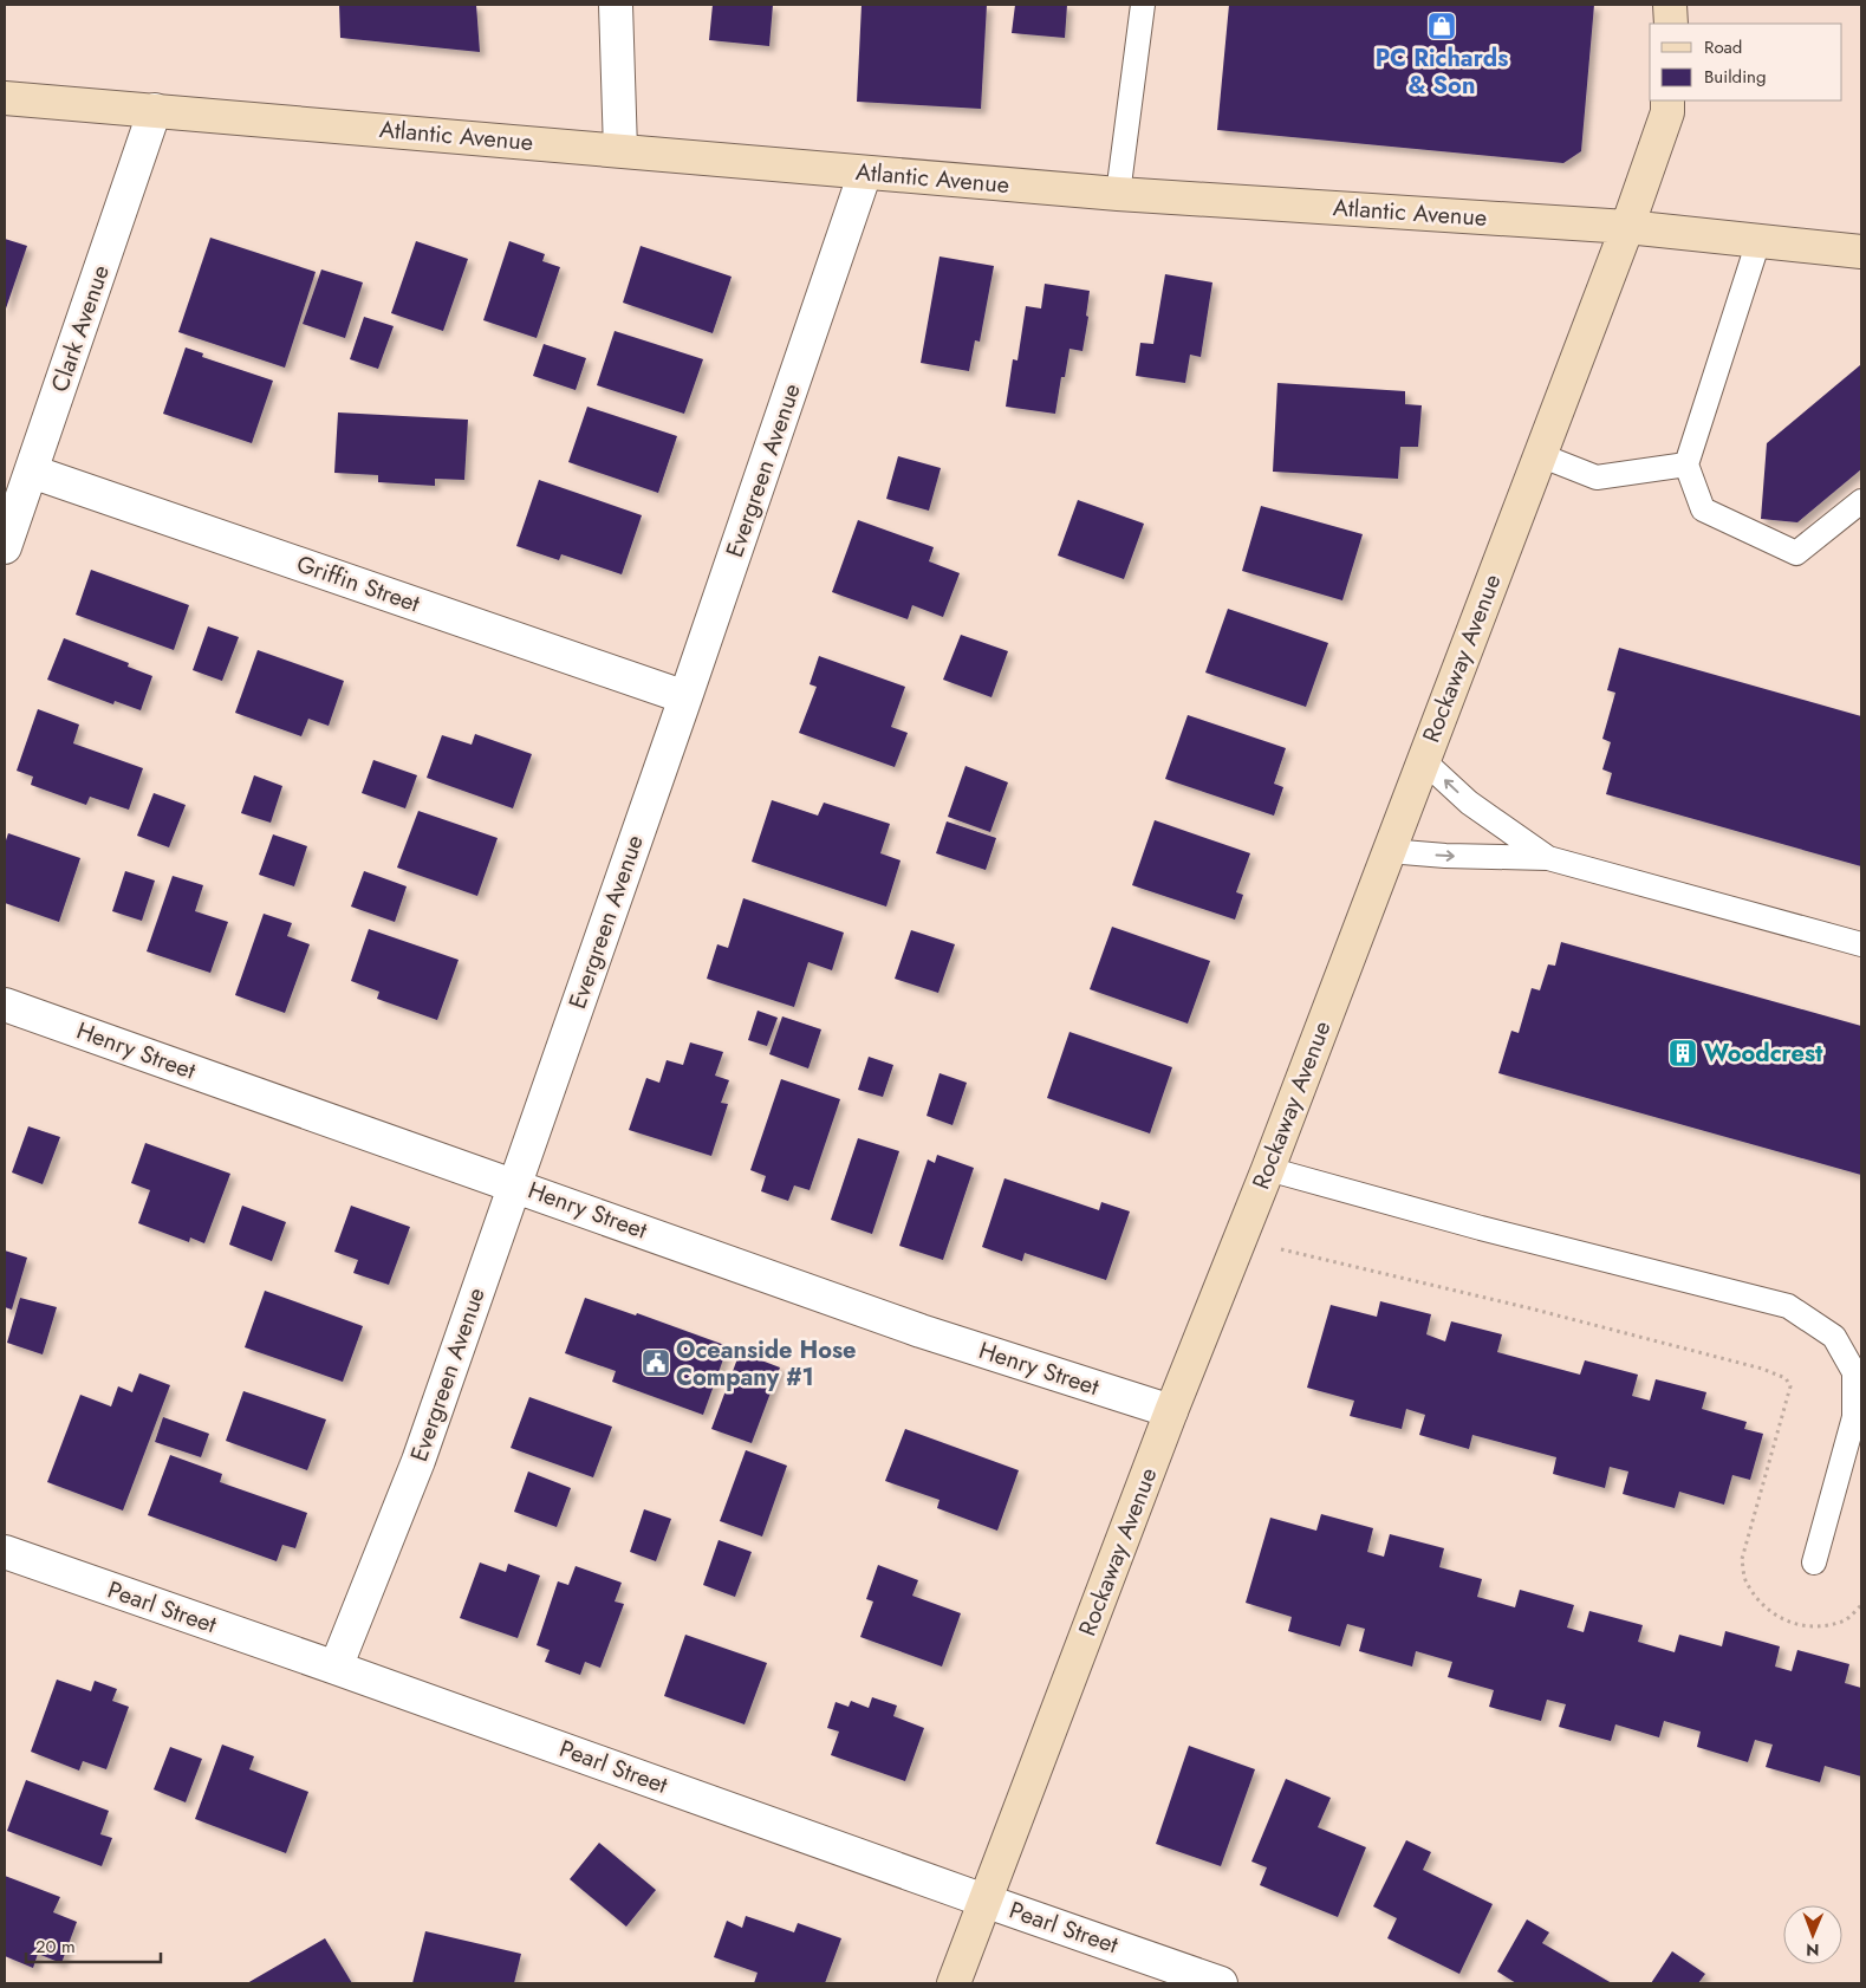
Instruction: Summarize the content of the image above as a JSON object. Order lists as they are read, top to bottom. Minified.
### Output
{"streets":{"main road":["Atlantic Avenue","Rockaway Avenue"],"street":["Clark Avenue","Evergreen Avenue","Griffin Street","Henry Street","Pearl Street"]},"crossings":[["Atlantic Avenue","Clark Avenue"],["Atlantic Avenue","Evergreen Avenue"],["Atlantic Avenue","Rockaway Avenue"],["Clark Avenue","Griffin Street"],["Evergreen Avenue","Griffin Street"],["Evergreen Avenue","Henry Street"],["Evergreen Avenue","Pearl Street"],["Rockaway Avenue","Henry Street"],["Rockaway Avenue","Pearl Street"]],"places":{"shop":["PC Richards & Son"],"building":["Woodcrest"],"public building":["Oceanside Hose Company #1"]},"legend":["Road","Building"],"scale_bar":"20 m","north":"bottom"}
